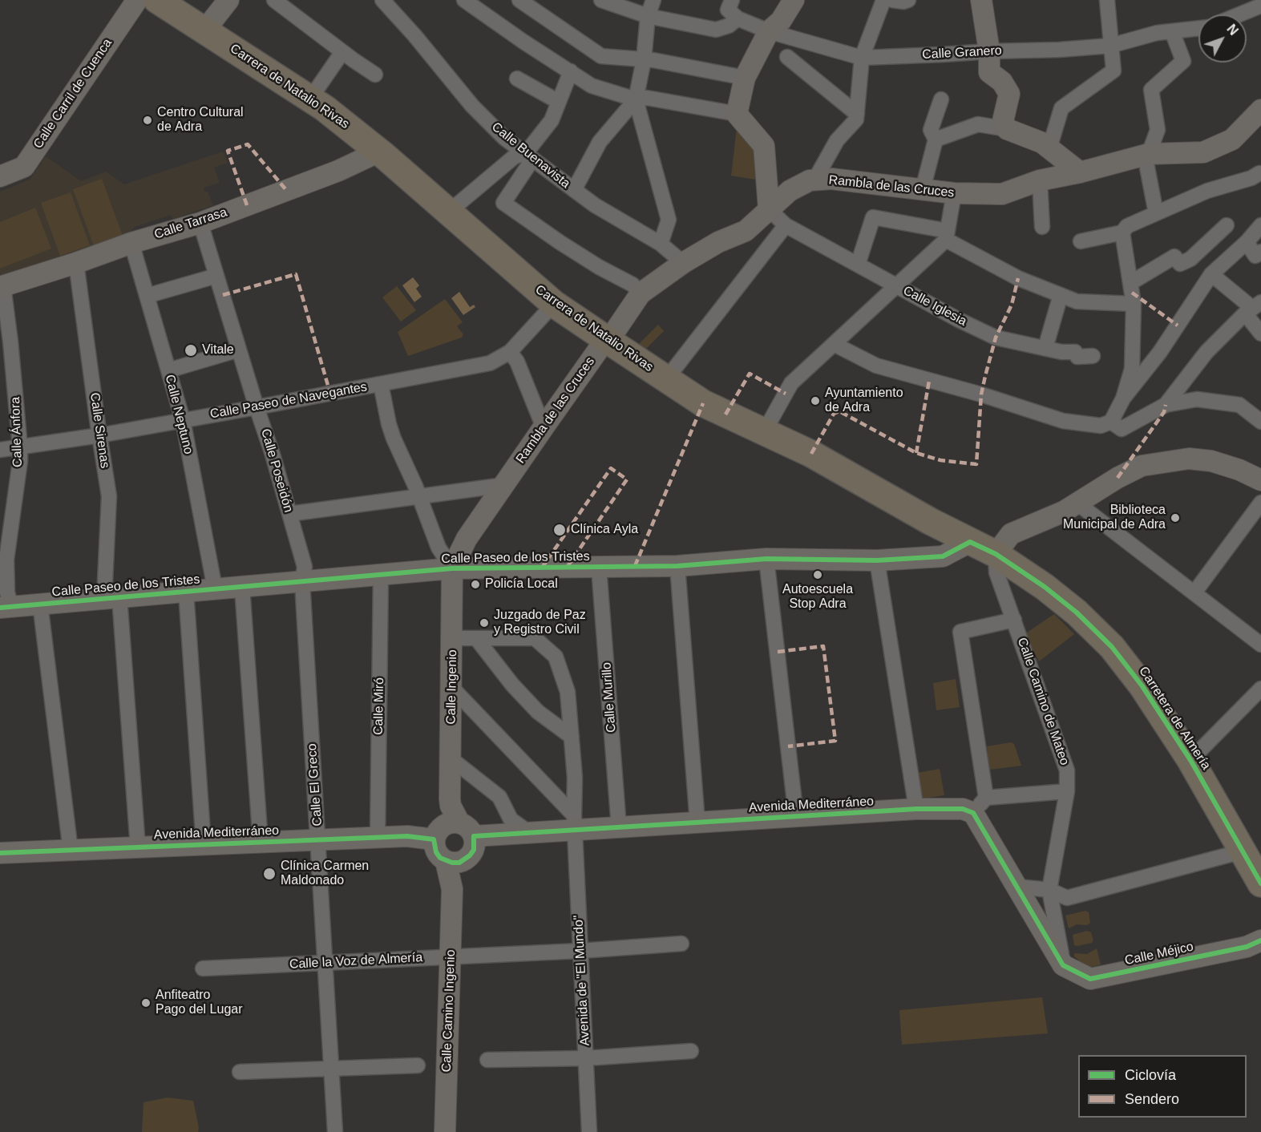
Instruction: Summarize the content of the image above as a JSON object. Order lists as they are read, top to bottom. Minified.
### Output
{"streets":{"highway":["Carrera de Natalio Rivas","Carretera de Almería"],"street":["Calle Granero","Calle Carril de Cuenca","Calle Buenavista","Rambla de las Cruces","Calle Tarrasa","Calle Iglesia","Calle Paseo de Navegantes","Calle Neptuno","Calle Sirenas","Calle Ánfora","Calle Poseidón","Calle Paseo de los Tristes","Calle Ingenio","Calle Murillo","Calle Camino de Mateo","Calle Miró","Calle El Greco","Avenida Mediterráneo","Calle Méjico","Calle la Voz de Almería","Avenida de \"El Mundo\"","Calle Camino Ingenio"]},"crossings":[["Carrera de Natalio Rivas","Calle Carril de Cuenca"],["Carrera de Natalio Rivas","Rambla de las Cruces"],["Carrera de Natalio Rivas","Calle Tarrasa"],["Carrera de Natalio Rivas","Calle Paseo de Navegantes"],["Carrera de Natalio Rivas","Calle Paseo de los Tristes"],["Carrera de Natalio Rivas","Calle Camino de Mateo"],["Carrera de Natalio Rivas","Carretera de Almería"],["Calle Buenavista","Rambla de las Cruces"],["Rambla de las Cruces","Calle Iglesia"],["Rambla de las Cruces","Calle Paseo de los Tristes"],["Rambla de las Cruces","Calle Ingenio"],["Calle Tarrasa","Calle Neptuno"],["Calle Tarrasa","Calle Sirenas"],["Calle Tarrasa","Calle Ánfora"],["Calle Tarrasa","Calle Poseidón"],["Calle Paseo de Navegantes","Calle Neptuno"],["Calle Paseo de Navegantes","Calle Sirenas"],["Calle Paseo de Navegantes","Calle Ánfora"],["Calle Paseo de Navegantes","Calle Poseidón"],["Calle Neptuno","Calle Paseo de los Tristes"],["Calle Sirenas","Calle Paseo de los Tristes"],["Calle Sirenas","Avenida Mediterráneo"],["Calle Ánfora","Calle Paseo de los Tristes"],["Calle Poseidón","Calle Paseo de los Tristes"],["Calle Poseidón","Calle El Greco"],["Calle Paseo de los Tristes","Calle Ingenio"],["Calle Paseo de los Tristes","Calle Murillo"],["Calle Paseo de los Tristes","Calle Miró"],["Calle Paseo de los Tristes","Calle El Greco"],["Calle Ingenio","Avenida Mediterráneo"],["Calle Ingenio","Avenida de \"El Mundo\""],["Calle Murillo","Avenida Mediterráneo"],["Calle Camino de Mateo","Carretera de Almería"],["Calle Camino de Mateo","Calle Méjico"],["Calle Miró","Avenida Mediterráneo"],["Calle El Greco","Avenida Mediterráneo"],["Calle El Greco","Calle la Voz de Almería"],["Avenida Mediterráneo","Avenida de \"El Mundo\""],["Calle la Voz de Almería","Avenida de \"El Mundo\""],["Calle la Voz de Almería","Calle Camino Ingenio"]],"places":["Centro Cultural de Adra","Vitale","Ayuntamiento de Adra","Biblioteca Municipal de Adra","Clínica Ayla","Autoescuela Stop Adra","Policía Local","Juzgado de Paz y Registro Civil","Clínica Carmen Maldonado","Anfiteatro Pago del Lugar"],"legend":["Ciclovía","Sendero"],"north":"top right"}
